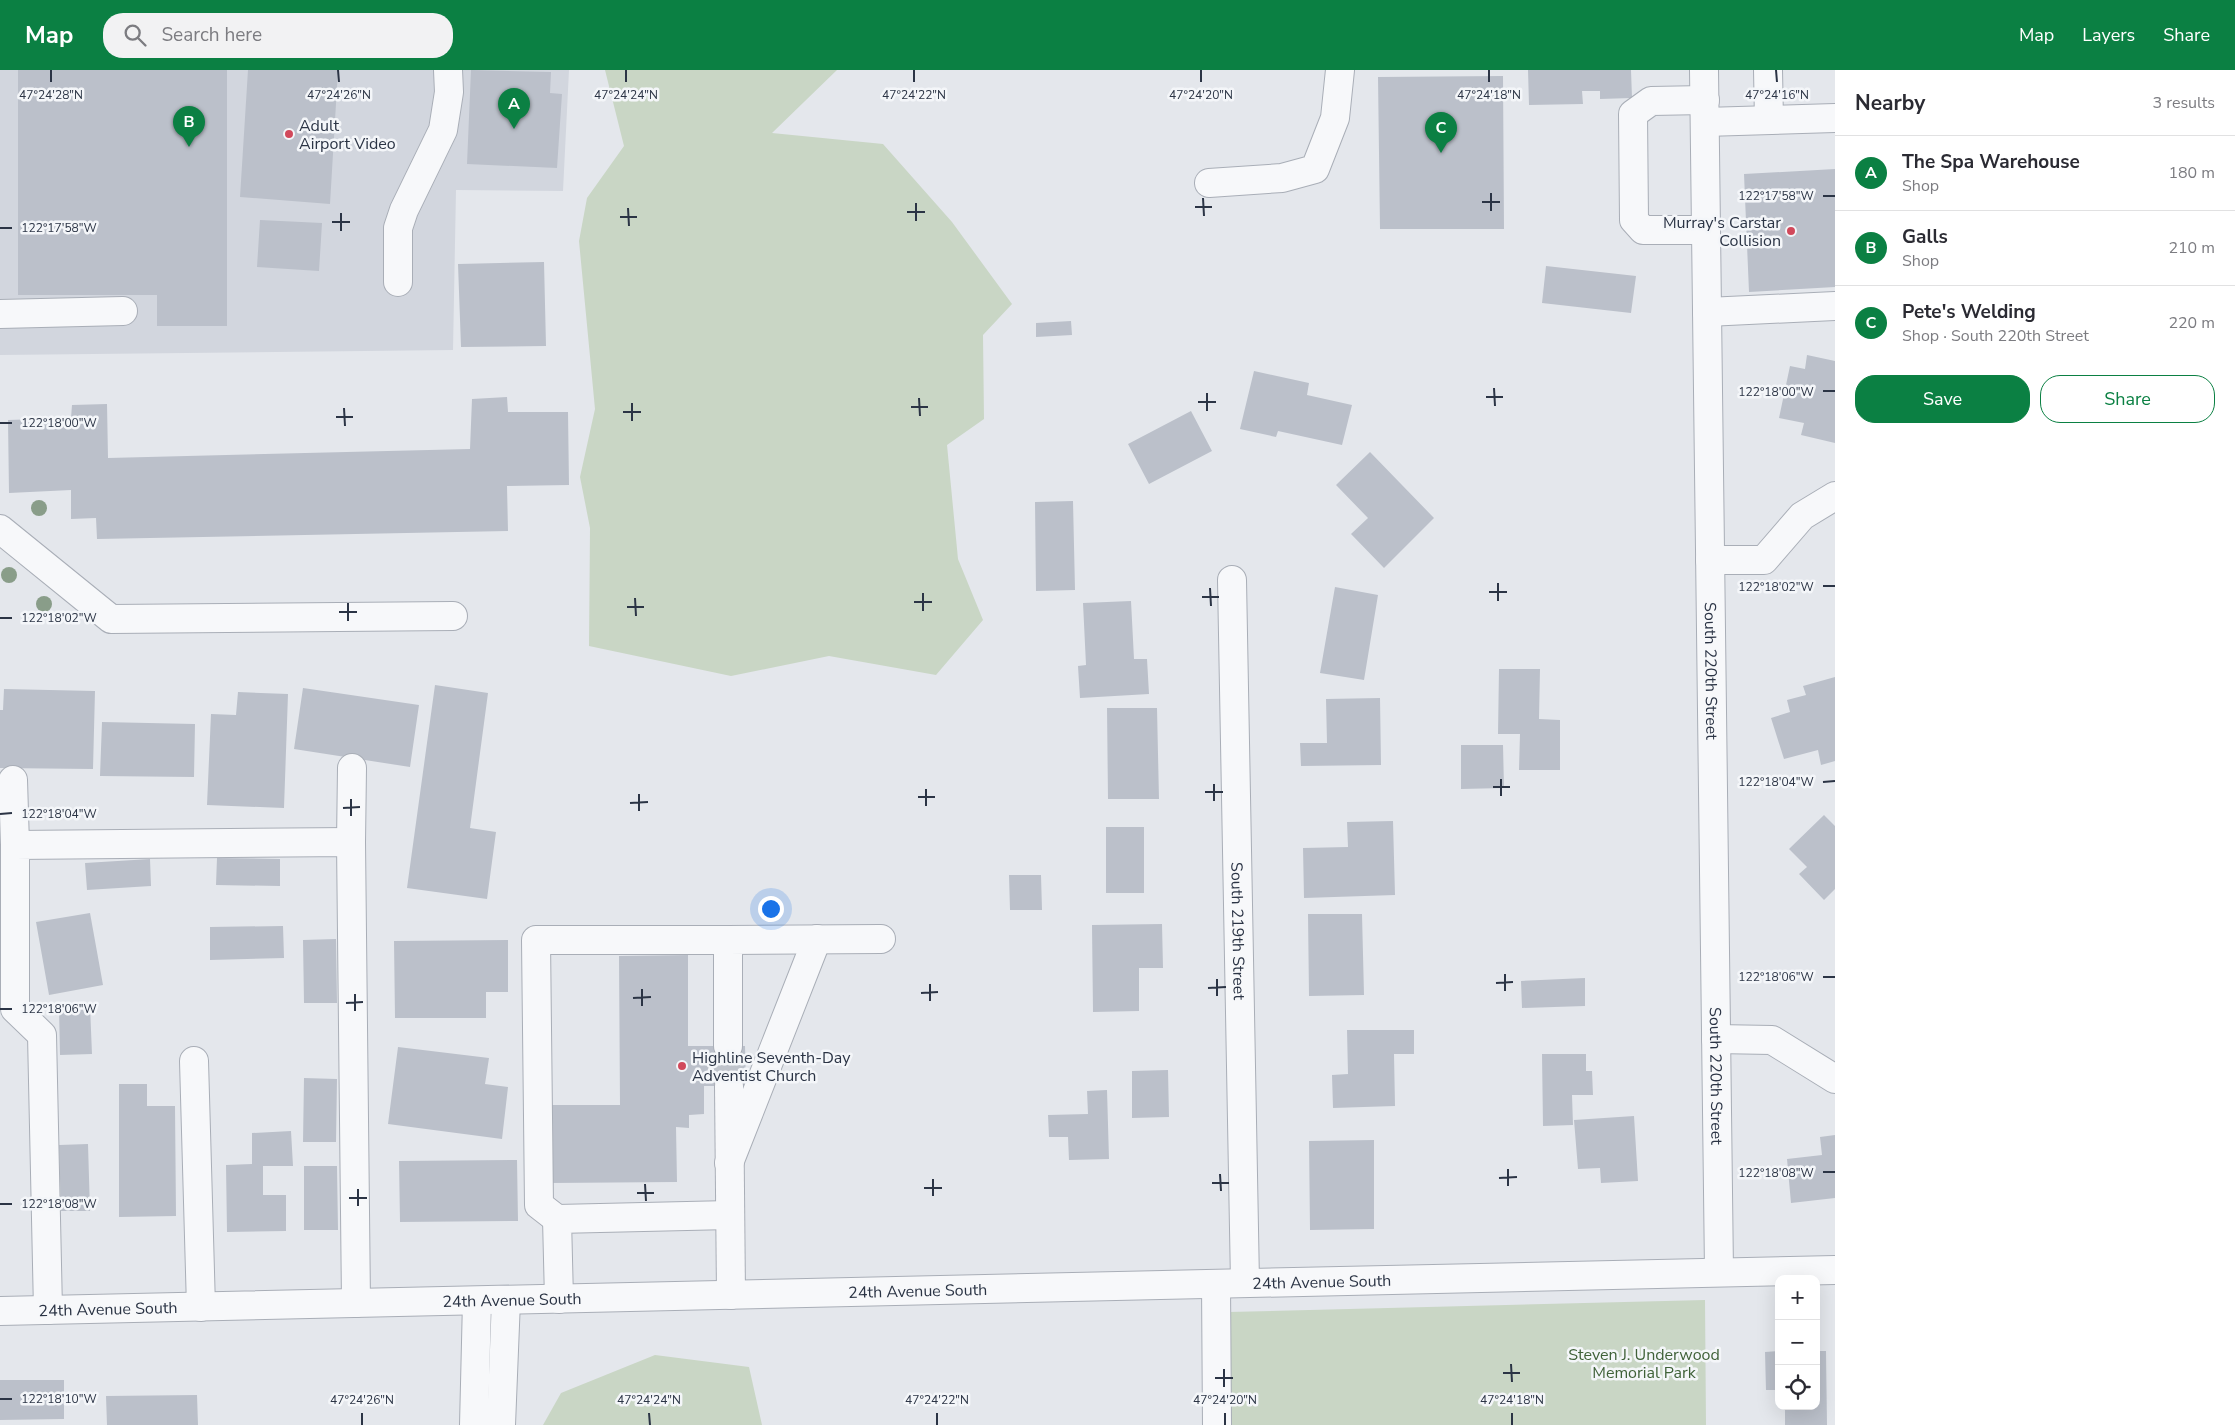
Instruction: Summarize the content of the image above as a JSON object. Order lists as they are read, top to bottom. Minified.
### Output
{"streets":{"street":["South 220th Street","South 219th Street","24th Avenue South"]},"crossings":[["South 220th Street","24th Avenue South"],["South 219th Street","24th Avenue South"]],"parks":["Steven J. Underwood Memorial Park"],"places":["Adult Airport Video","Murray's Carstar Collision","Highline Seventh-Day Adventist Church"],"page":{"header":"Map","search":"Search here","nav":["Map","Layers","Share"],"heading":["Nearby","3 results"],"pins":["A","B","C"],"list":[{"mark":"A","name":"The Spa Warehouse","note":"Shop","value":"180 m"},{"mark":"B","name":"Galls","note":"Shop","value":"210 m"},{"mark":"C","name":"Pete's Welding","note":"Shop · South 220th Street","value":"220 m"}],"buttons":["Save","Share"],"map_buttons":["+","−"]},"coordinates":["47°24'28\"N","47°24'26\"N","47°24'24\"N","47°24'22\"N","47°24'20\"N","47°24'18\"N","47°24'16\"N","122°17'58\"W","122°18'00\"W","122°18'02\"W","122°18'04\"W","122°18'06\"W","122°18'08\"W","122°18'10\"W"]}
